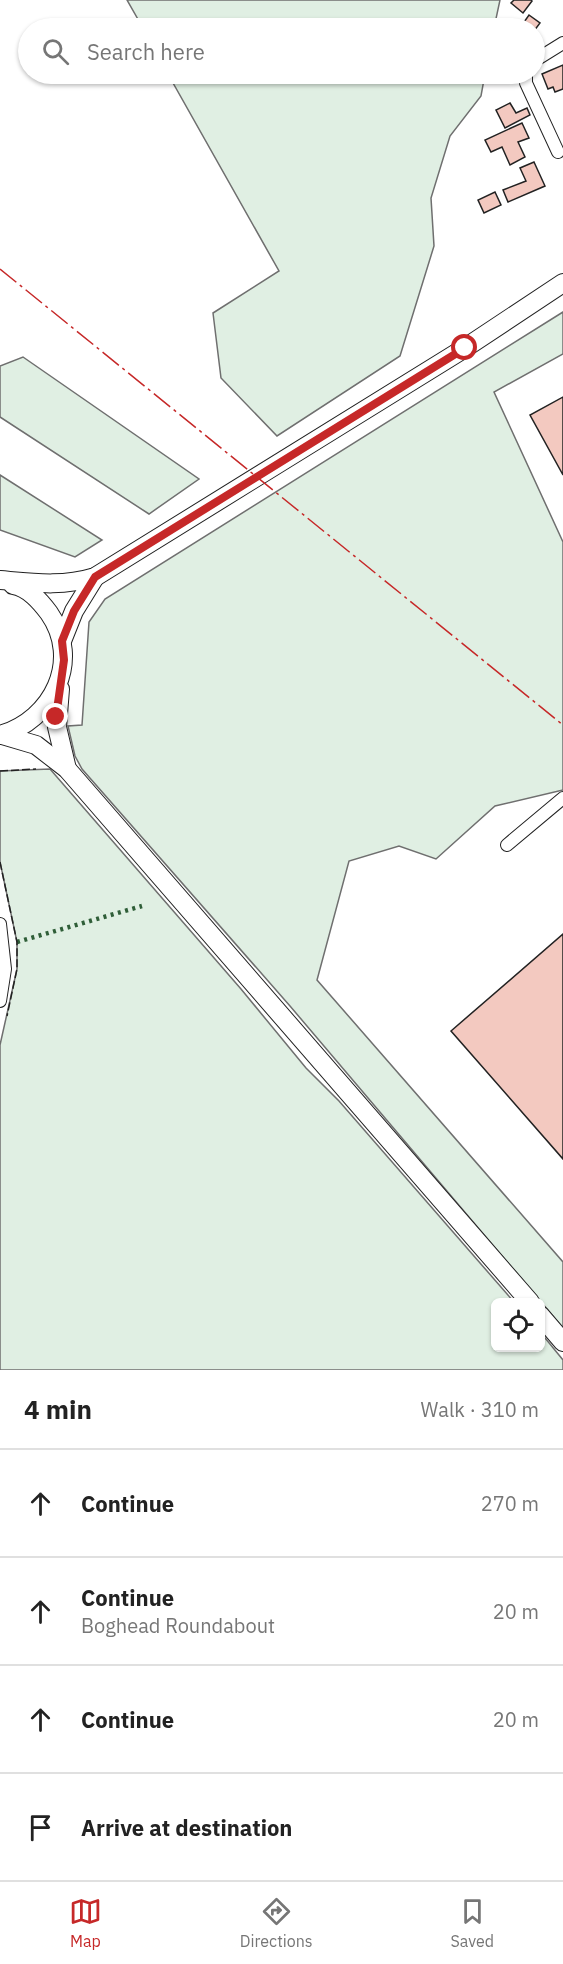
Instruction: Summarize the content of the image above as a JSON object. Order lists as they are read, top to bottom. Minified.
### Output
{"page":{"search":"Search here","heading":["4 min","Walk · 310 m"],"list":[["Continue","270 m"],["Continue","Boghead Roundabout","20 m"],["Continue","20 m"],"Arrive at destination"],"nav":["Map","Directions","Saved"]}}
